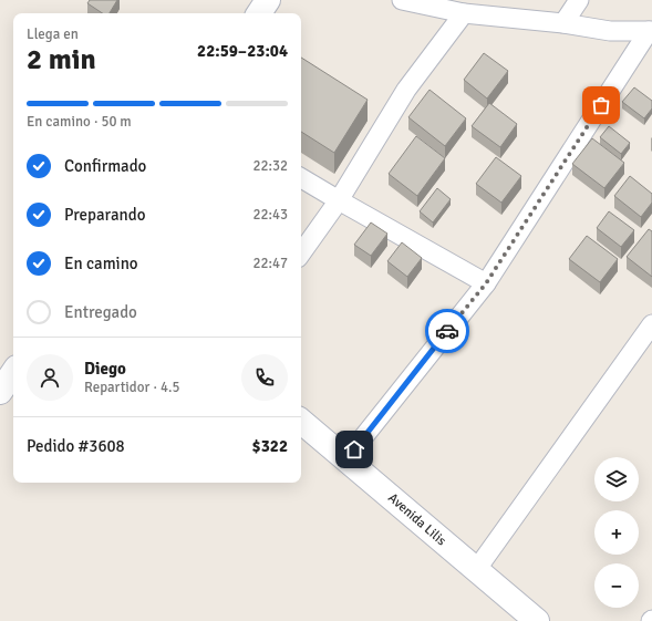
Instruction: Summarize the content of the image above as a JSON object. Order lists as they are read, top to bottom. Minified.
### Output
{"streets":{"main road":["Avenida Lilis"]},"page":{"heading":["2 min","Llega en","22:59–23:04"],"panel":["Diego","Repartidor · 4.5","Pedido #3608","$322"],"bar":"En camino · 50 m","list":[["Confirmado","22:32"],["Preparando","22:43"],["En camino","22:47"],"Entregado"],"map_buttons":["+","−"]}}
